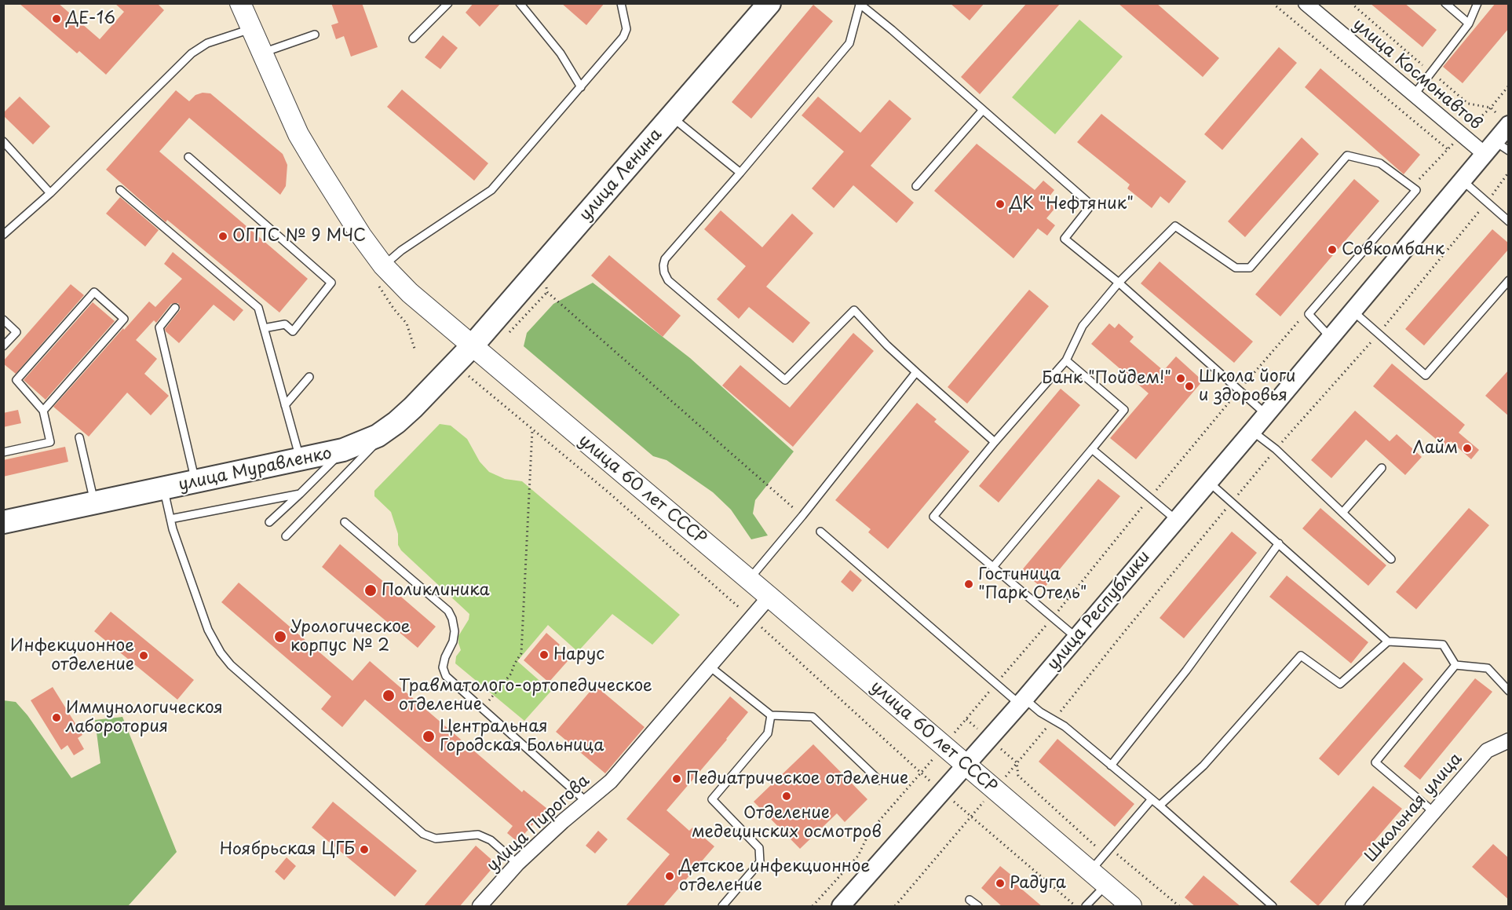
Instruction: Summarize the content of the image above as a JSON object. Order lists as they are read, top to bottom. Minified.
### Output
{"streets":{"main road":["улица Ленина","улица Муравленко","улица 60 лет СССР"],"street":["улица Космонавтов","улица Республики","Школьная улица","улица Пирогова"]},"crossings":[["улица Ленина","улица Муравленко"],["улица Ленина","улица 60 лет СССР"],["улица Муравленко","улица 60 лет СССР"],["улица 60 лет СССР","улица Республики"],["улица 60 лет СССР","улица Пирогова"]],"places":["ДЕ-16","ДК \"Нефтяник\"","ОГПС № 9 МЧС","Совкомбанк","Банк \"Пойдем!\"","Школа йоги и здоровья","Лайм","Гостиница \"Парк Отель\"","Поликлиника","Урологическое корпус № 2","Нарус","Инфекционное отделение","Травматолого-ортопедическое отделение","Иммунологическоя лаборотория","Центральная Городская Больница","Педиатрическое отделение","Отделение медецинских осмотров","Ноябрьская ЦГБ","Детское инфекционное отделение","Радуга"]}
